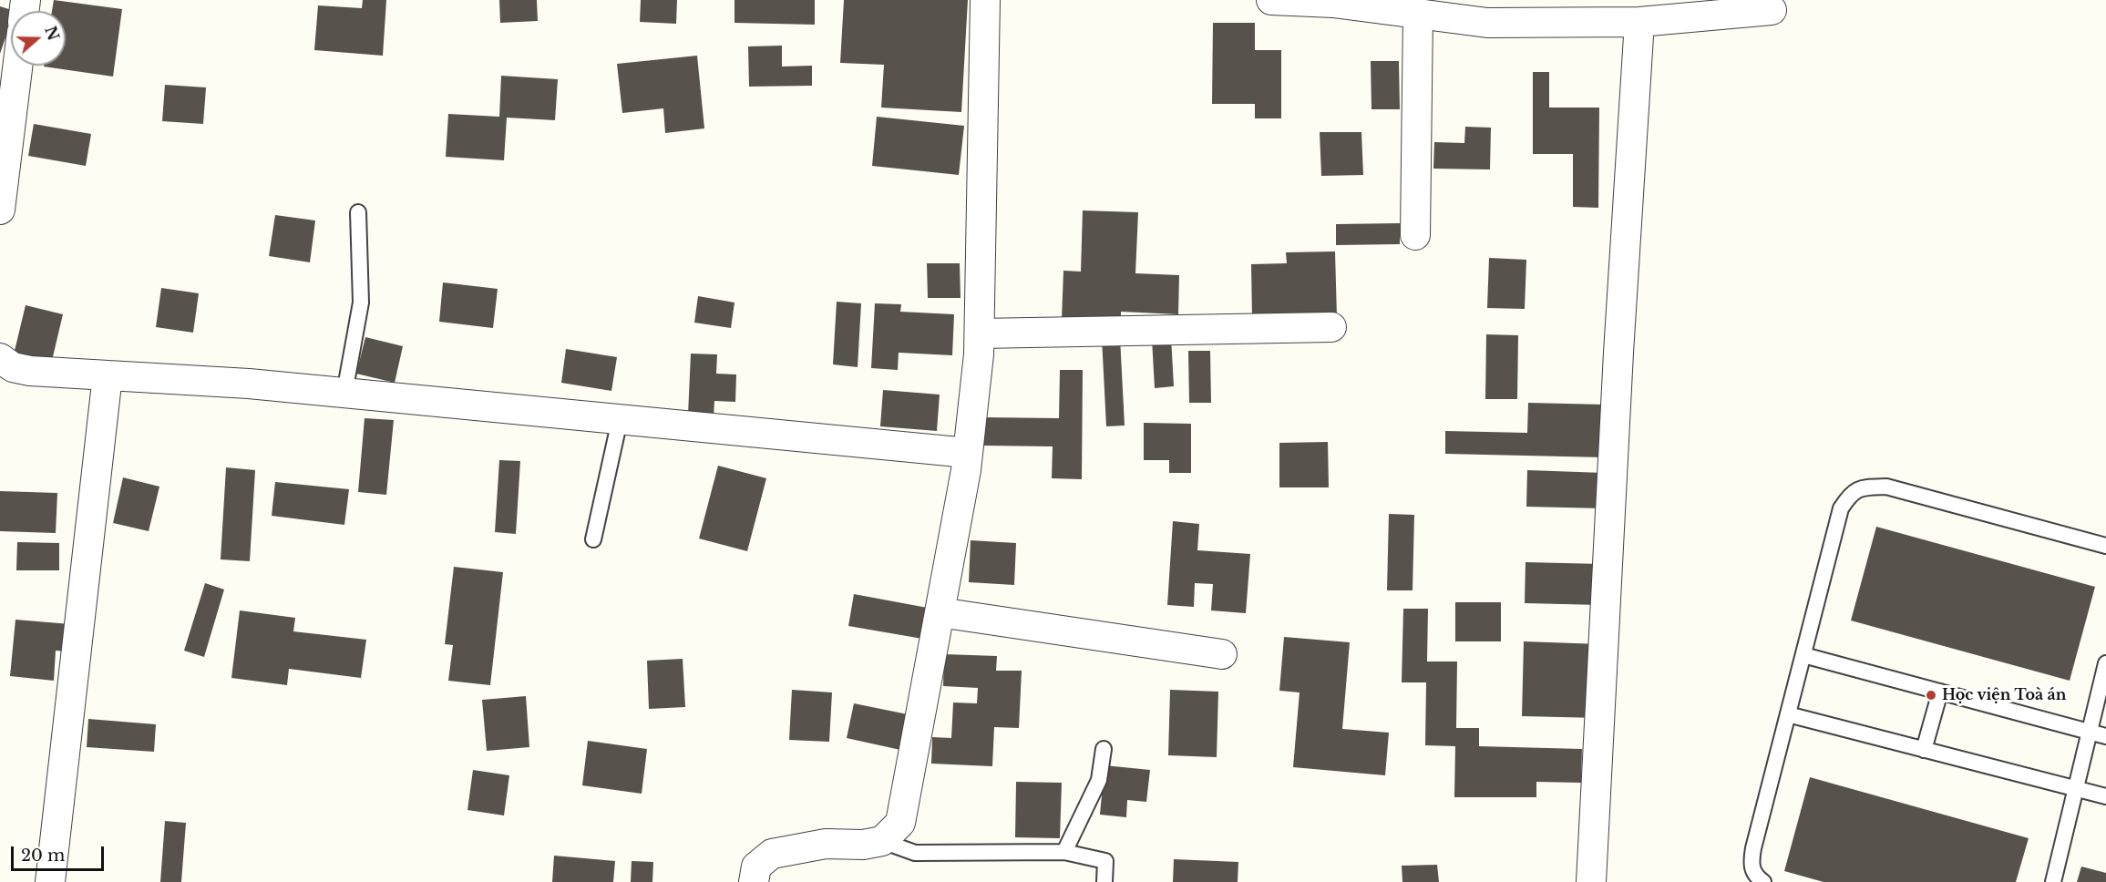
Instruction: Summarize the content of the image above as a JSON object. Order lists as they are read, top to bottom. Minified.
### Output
{"places":["Học viện Toà án"],"scale_bar":"20 m","north":"right"}
